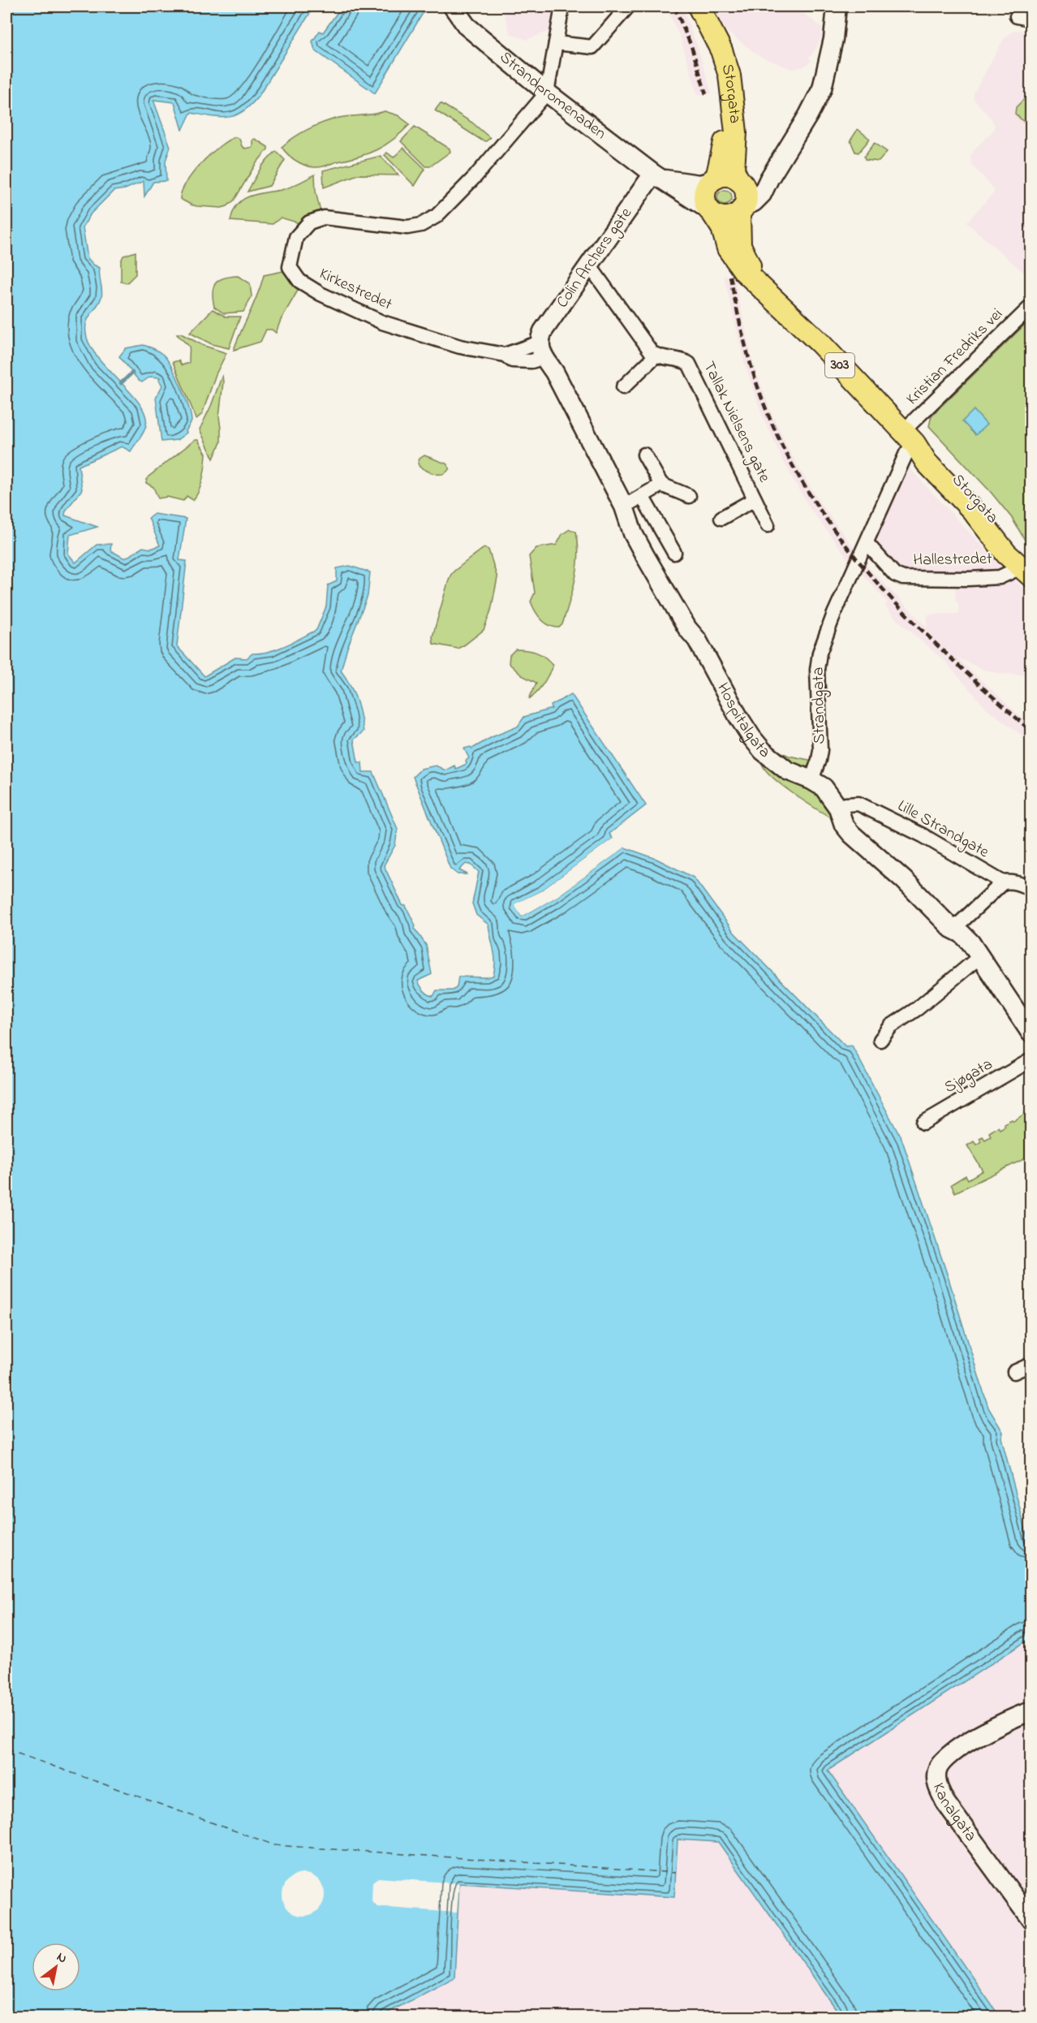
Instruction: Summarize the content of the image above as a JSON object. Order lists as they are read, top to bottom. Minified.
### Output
{"streets":{"main road":["Storgata","Strandpromenaden","Colin Archers gate","303","Hospitalgata","Kanalgata"],"street":["Kirkestredet","Kristian Fredriks vei","Tallak Nielsens gate","Hallestredet","Strandgata","Lille Strandgate","Sjøgata"]},"crossings":[["Storgata","Strandpromenaden"],["Storgata","Kristian Fredriks vei"],["Storgata","303"],["Storgata","Hallestredet"],["Storgata","Strandgata"],["Strandpromenaden","Colin Archers gate"],["Strandpromenaden","Kirkestredet"],["Strandpromenaden","303"],["Colin Archers gate","Kirkestredet"],["Colin Archers gate","Hospitalgata"],["Kirkestredet","Hospitalgata"],["Kristian Fredriks vei","Strandgata"],["Hallestredet","Strandgata"],["Strandgata","Hospitalgata"]],"north":"top right"}
